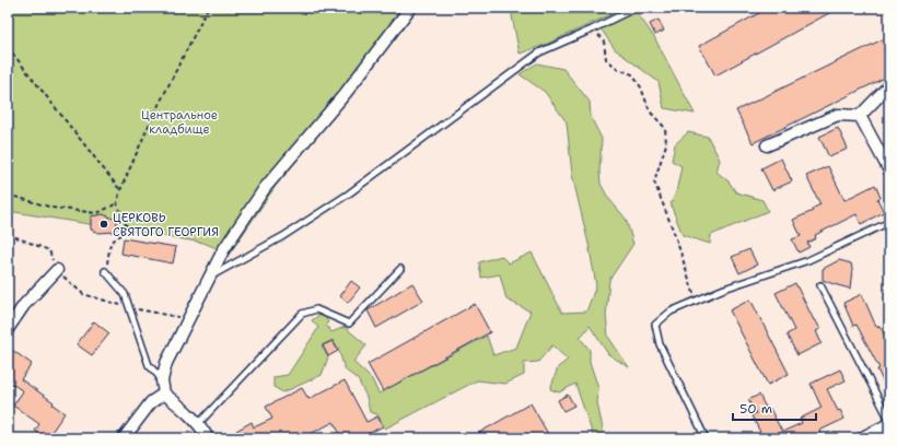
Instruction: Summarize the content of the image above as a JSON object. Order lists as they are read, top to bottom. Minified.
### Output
{"parks":["Центральное кладбище"],"places":["ЦЕРКОВЬ СВЯТОГО ГЕОРГИЯ"],"scale_bar":"50 m"}
